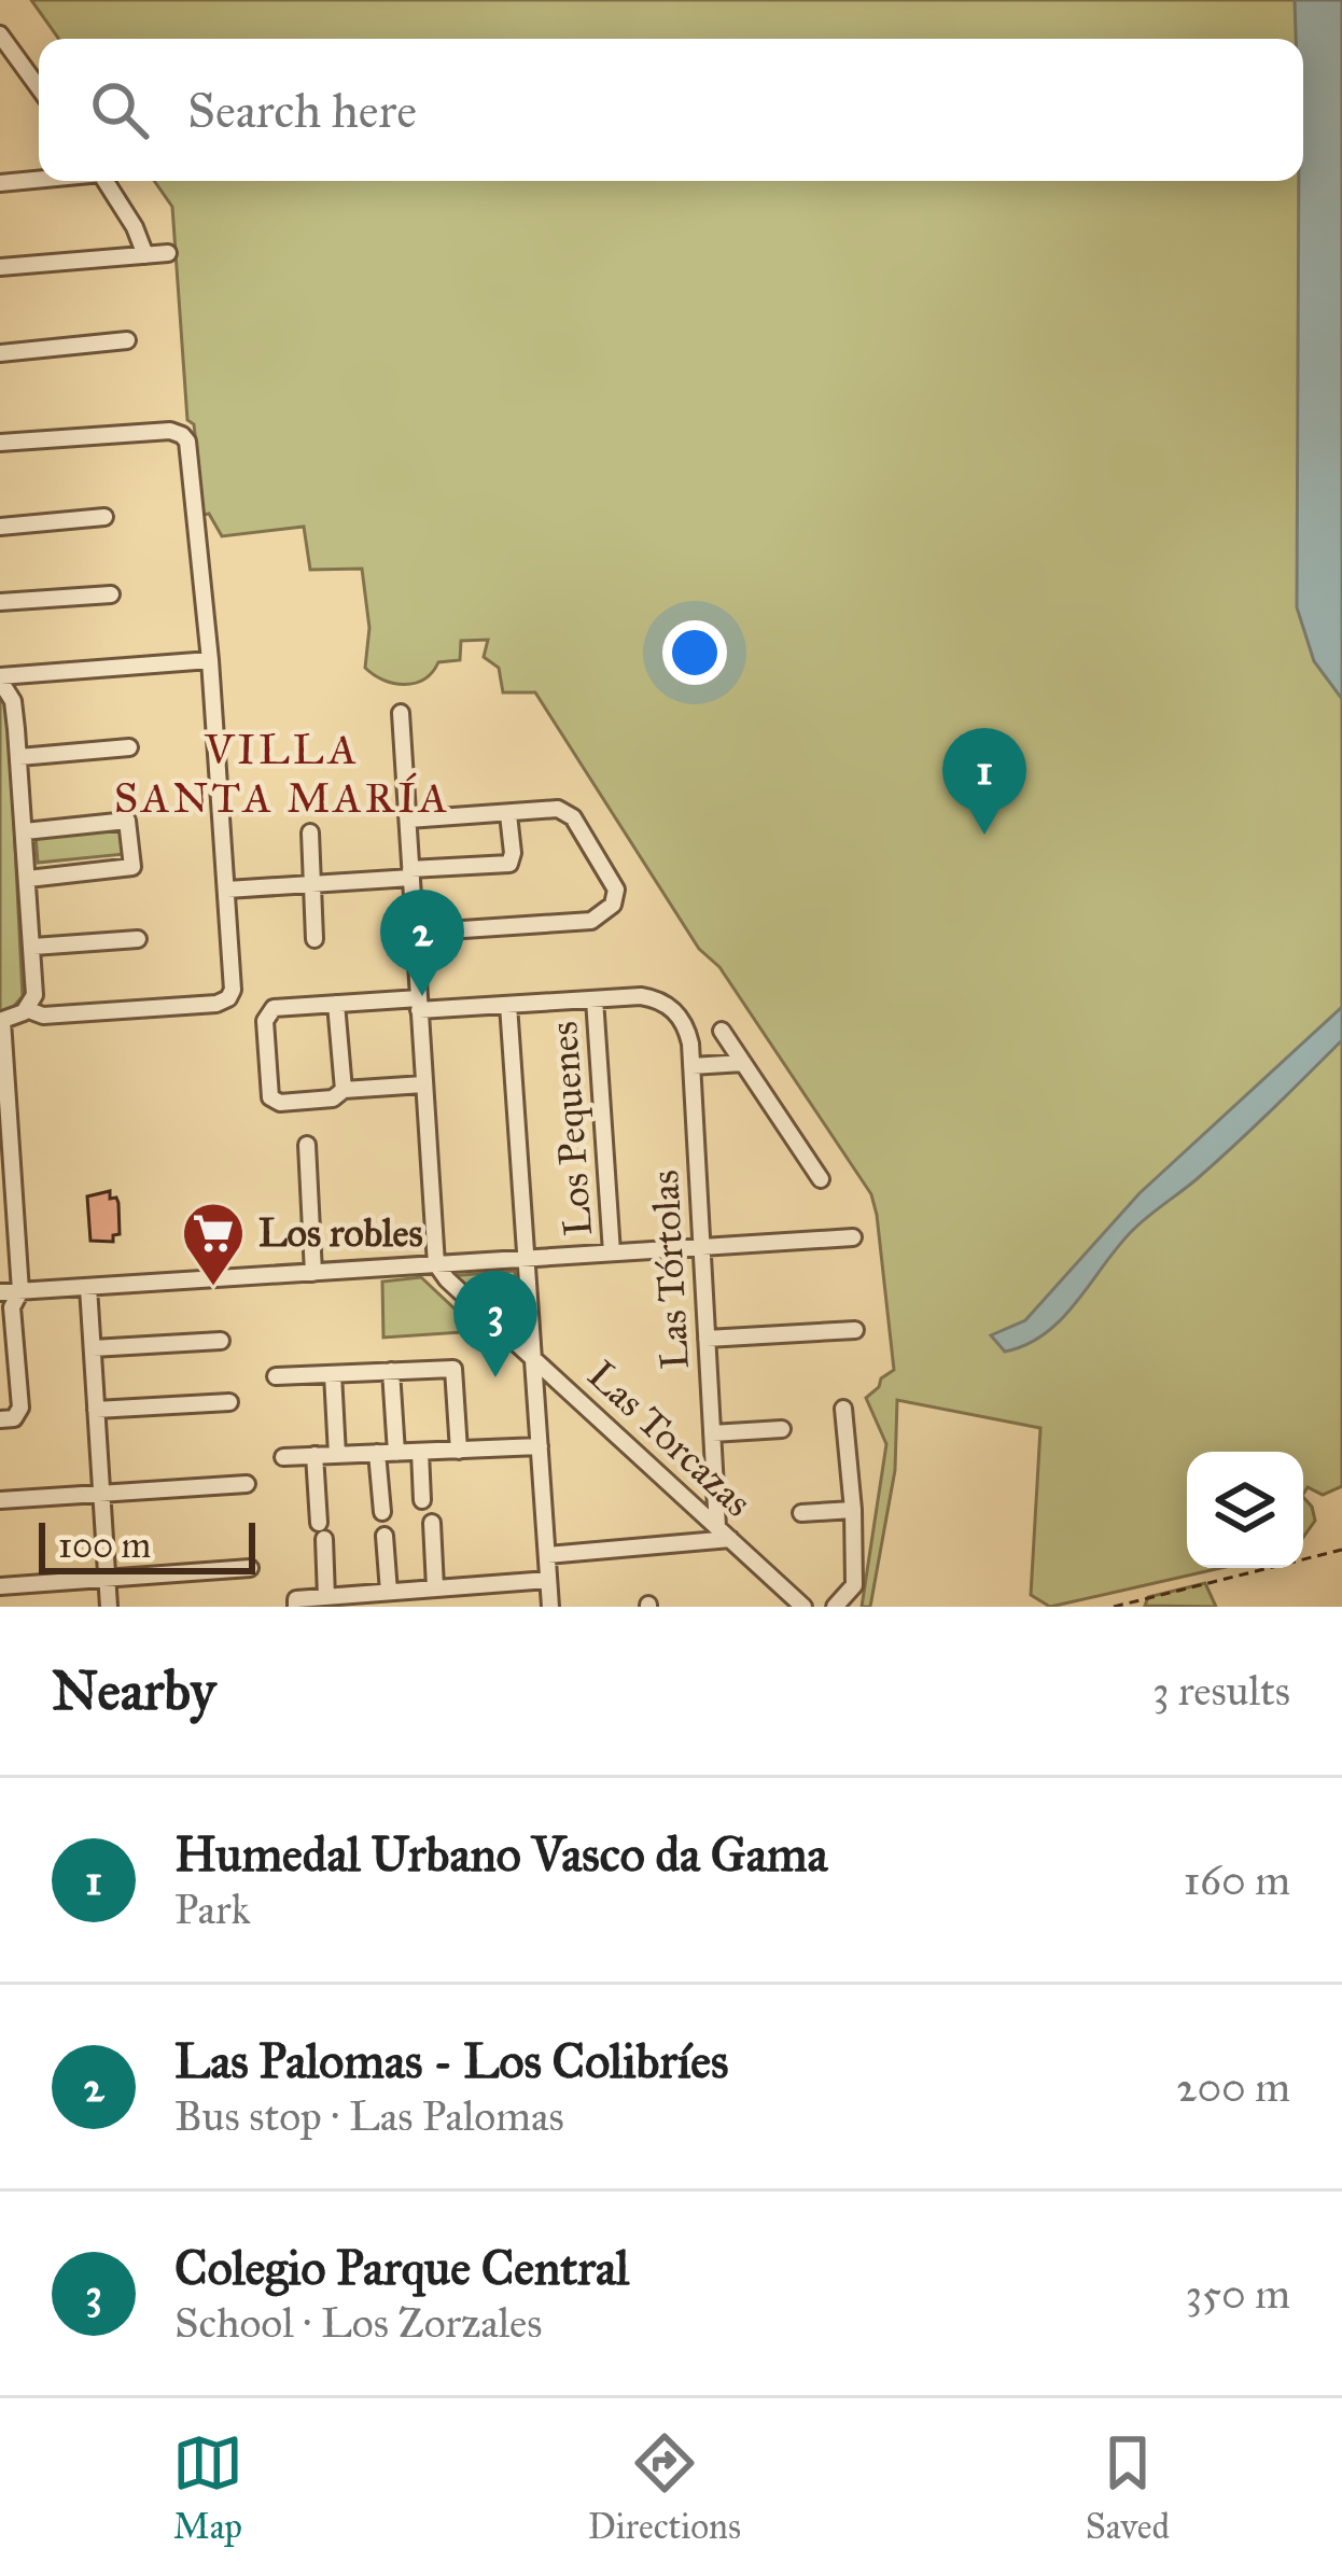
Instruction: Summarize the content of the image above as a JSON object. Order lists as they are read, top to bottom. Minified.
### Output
{"streets":{"street":["Los Pequenes","Las Tórtolas","Las Torcazas"]},"crossings":[["Los Pequenes","Las Tórtolas"],["Las Tórtolas","Las Torcazas"]],"districts":["VILLA SANTA MARÍA"],"places":{"supermarket":["Los robles"]},"scale_bar":"100 m","page":{"search":"Search here","pins":["1","2","3"],"scale":"100 m","heading":["Nearby","3 results"],"list":[{"mark":"1","name":"Humedal Urbano Vasco da Gama","note":"Park","value":"160 m"},{"mark":"2","name":"Las Palomas - Los Colibríes","note":"Bus stop · Las Palomas","value":"200 m"},{"mark":"3","name":"Colegio Parque Central","note":"School · Los Zorzales","value":"350 m"}],"nav":["Map","Directions","Saved"]}}
